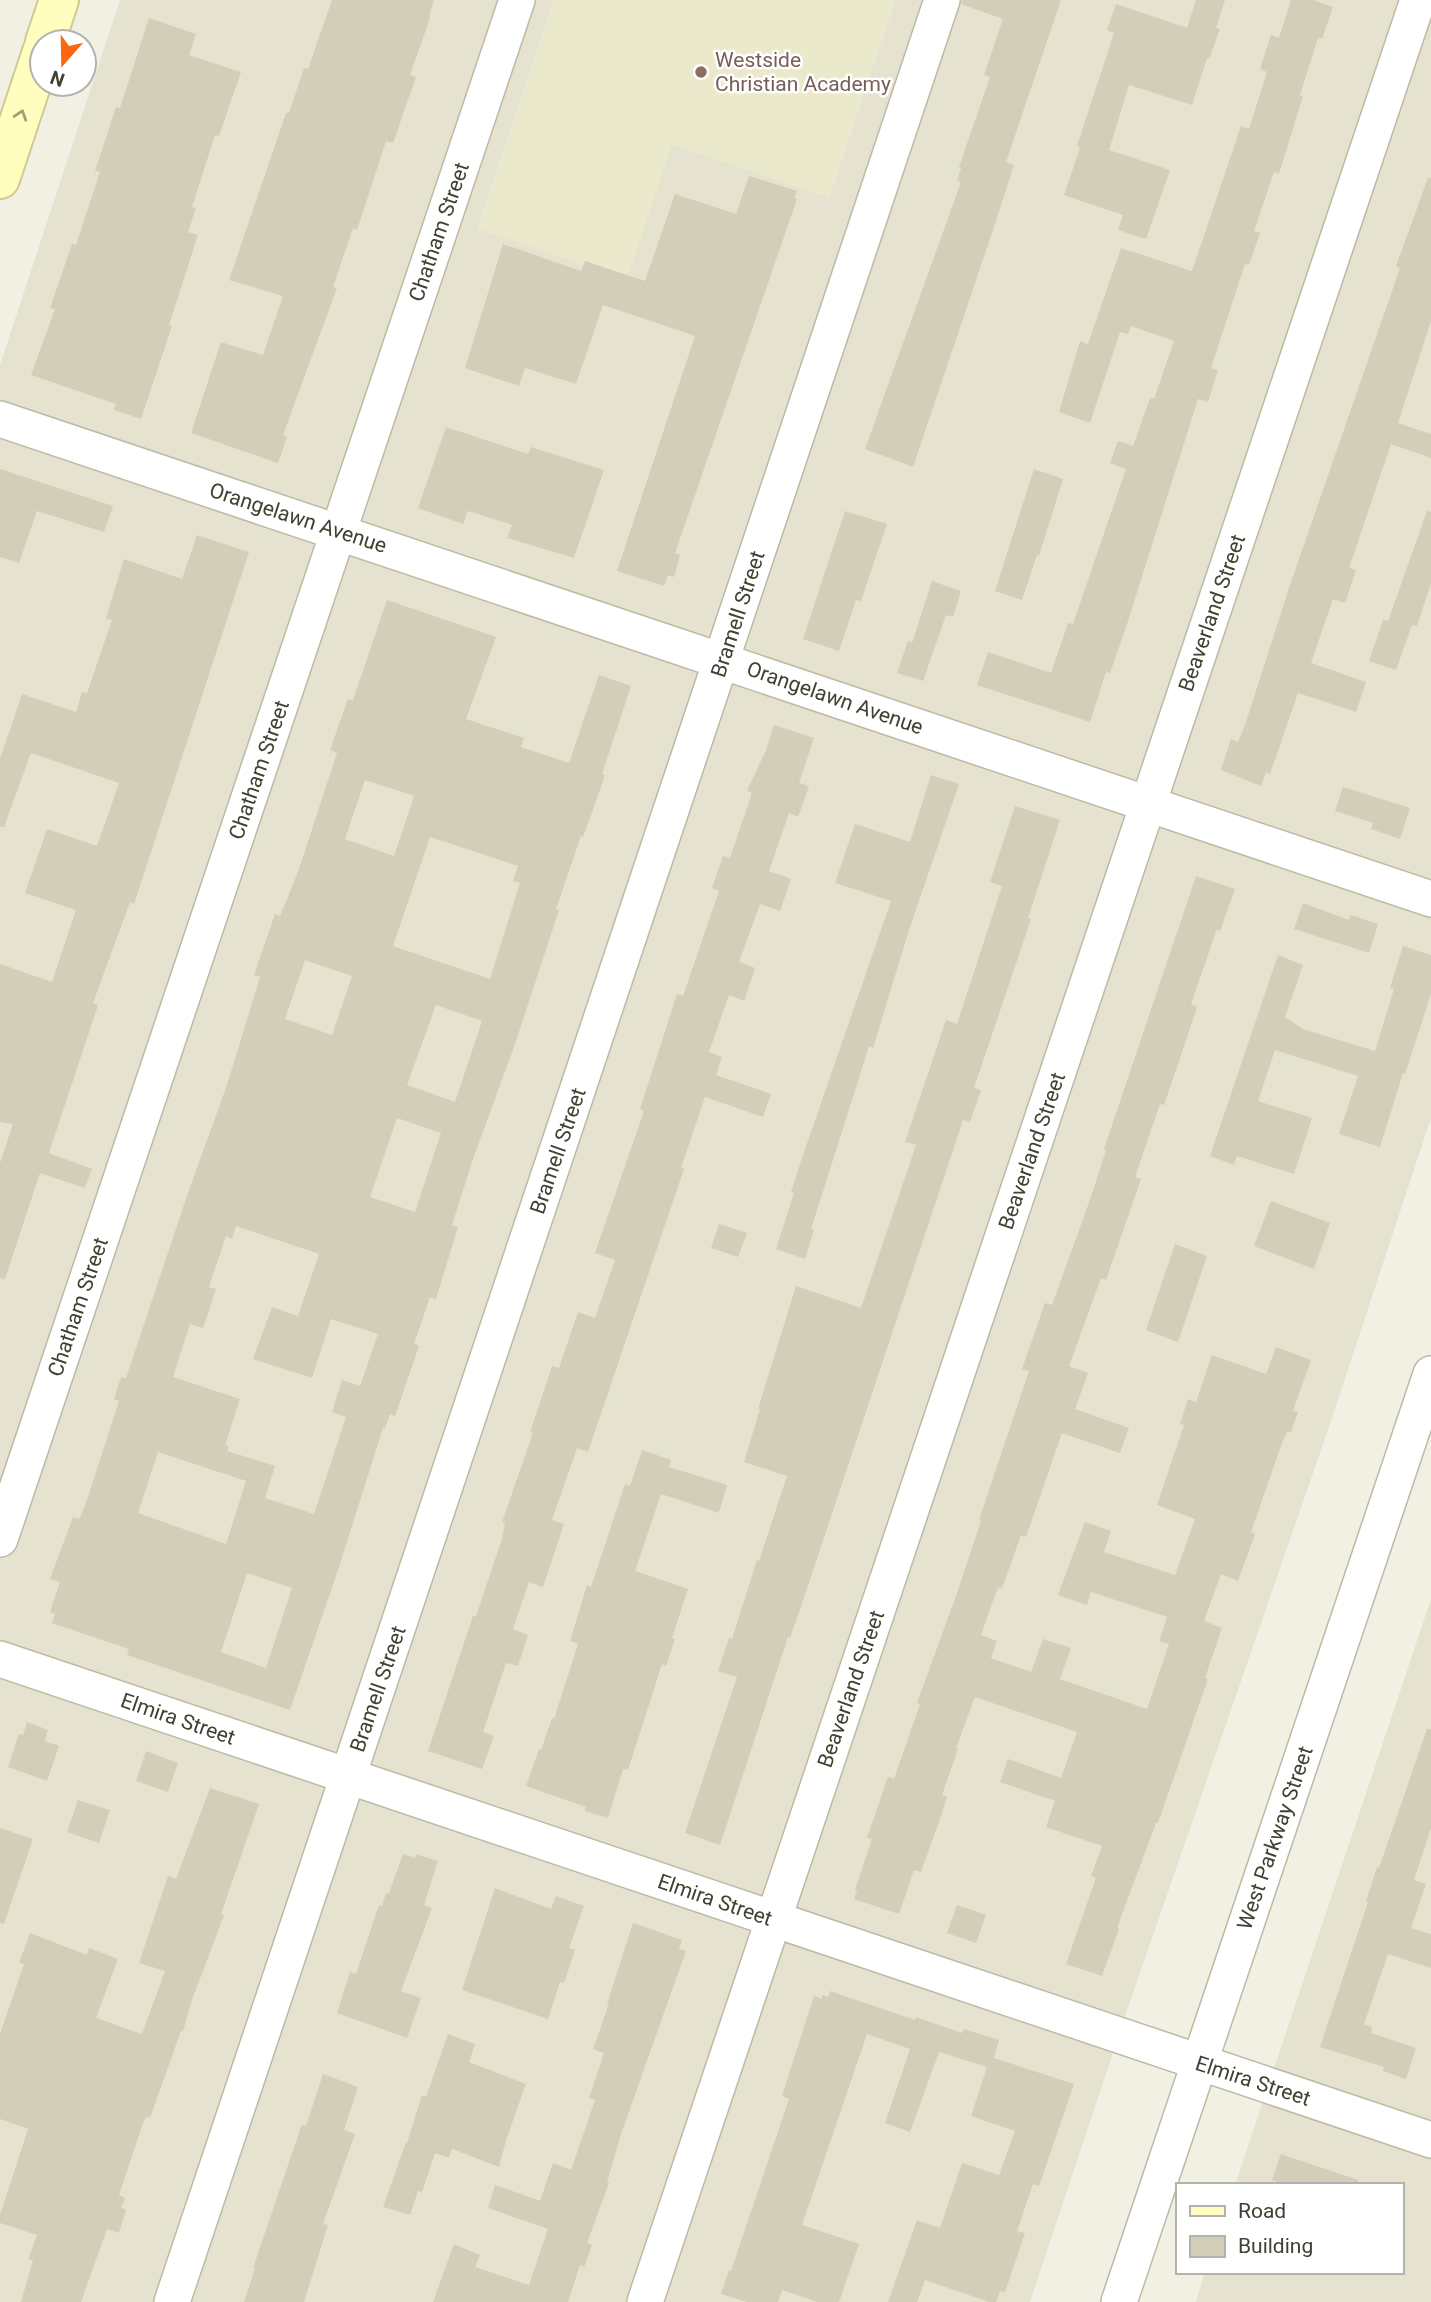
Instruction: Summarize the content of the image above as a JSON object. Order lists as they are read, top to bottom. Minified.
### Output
{"streets":{"street":["Chatham Street","Orangelawn Avenue","Beaverland Street","Bramell Street","Elmira Street","West Parkway Street"]},"crossings":[["Chatham Street","Orangelawn Avenue"],["Orangelawn Avenue","Beaverland Street"],["Orangelawn Avenue","Bramell Street"],["Beaverland Street","Elmira Street"],["Bramell Street","Elmira Street"],["Elmira Street","West Parkway Street"]],"places":["Westside Christian Academy"],"legend":["Road","Building"],"north":"bottom"}
